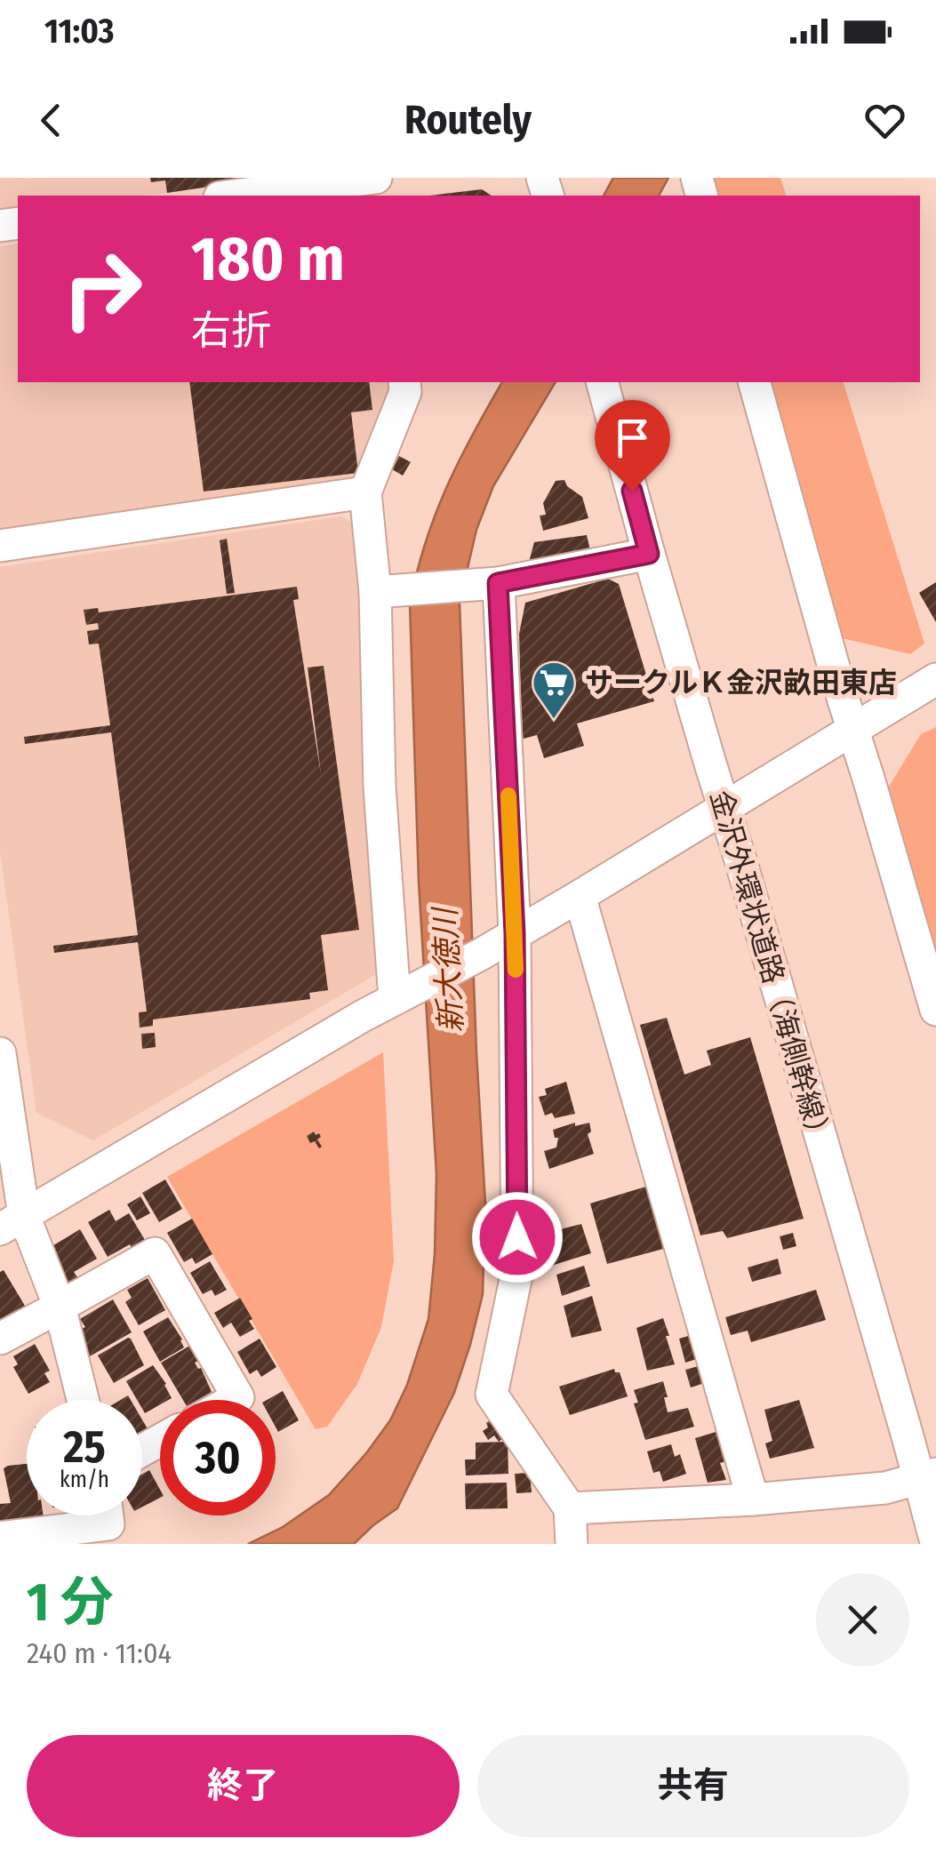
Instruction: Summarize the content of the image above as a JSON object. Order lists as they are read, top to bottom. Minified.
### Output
{"streets":{"street":["金沢外環状道路（海側幹線）"]},"water":["新大徳川"],"places":{"supermarket":["サークルＫ金沢畝田東店"]},"page":{"status":"11:03","header":"Routely","turn":["180 m","右折"],"speed":"25 km/h","limit":"30","heading":["1 分","240 m · 11:04"],"buttons":["終了","共有"]}}
